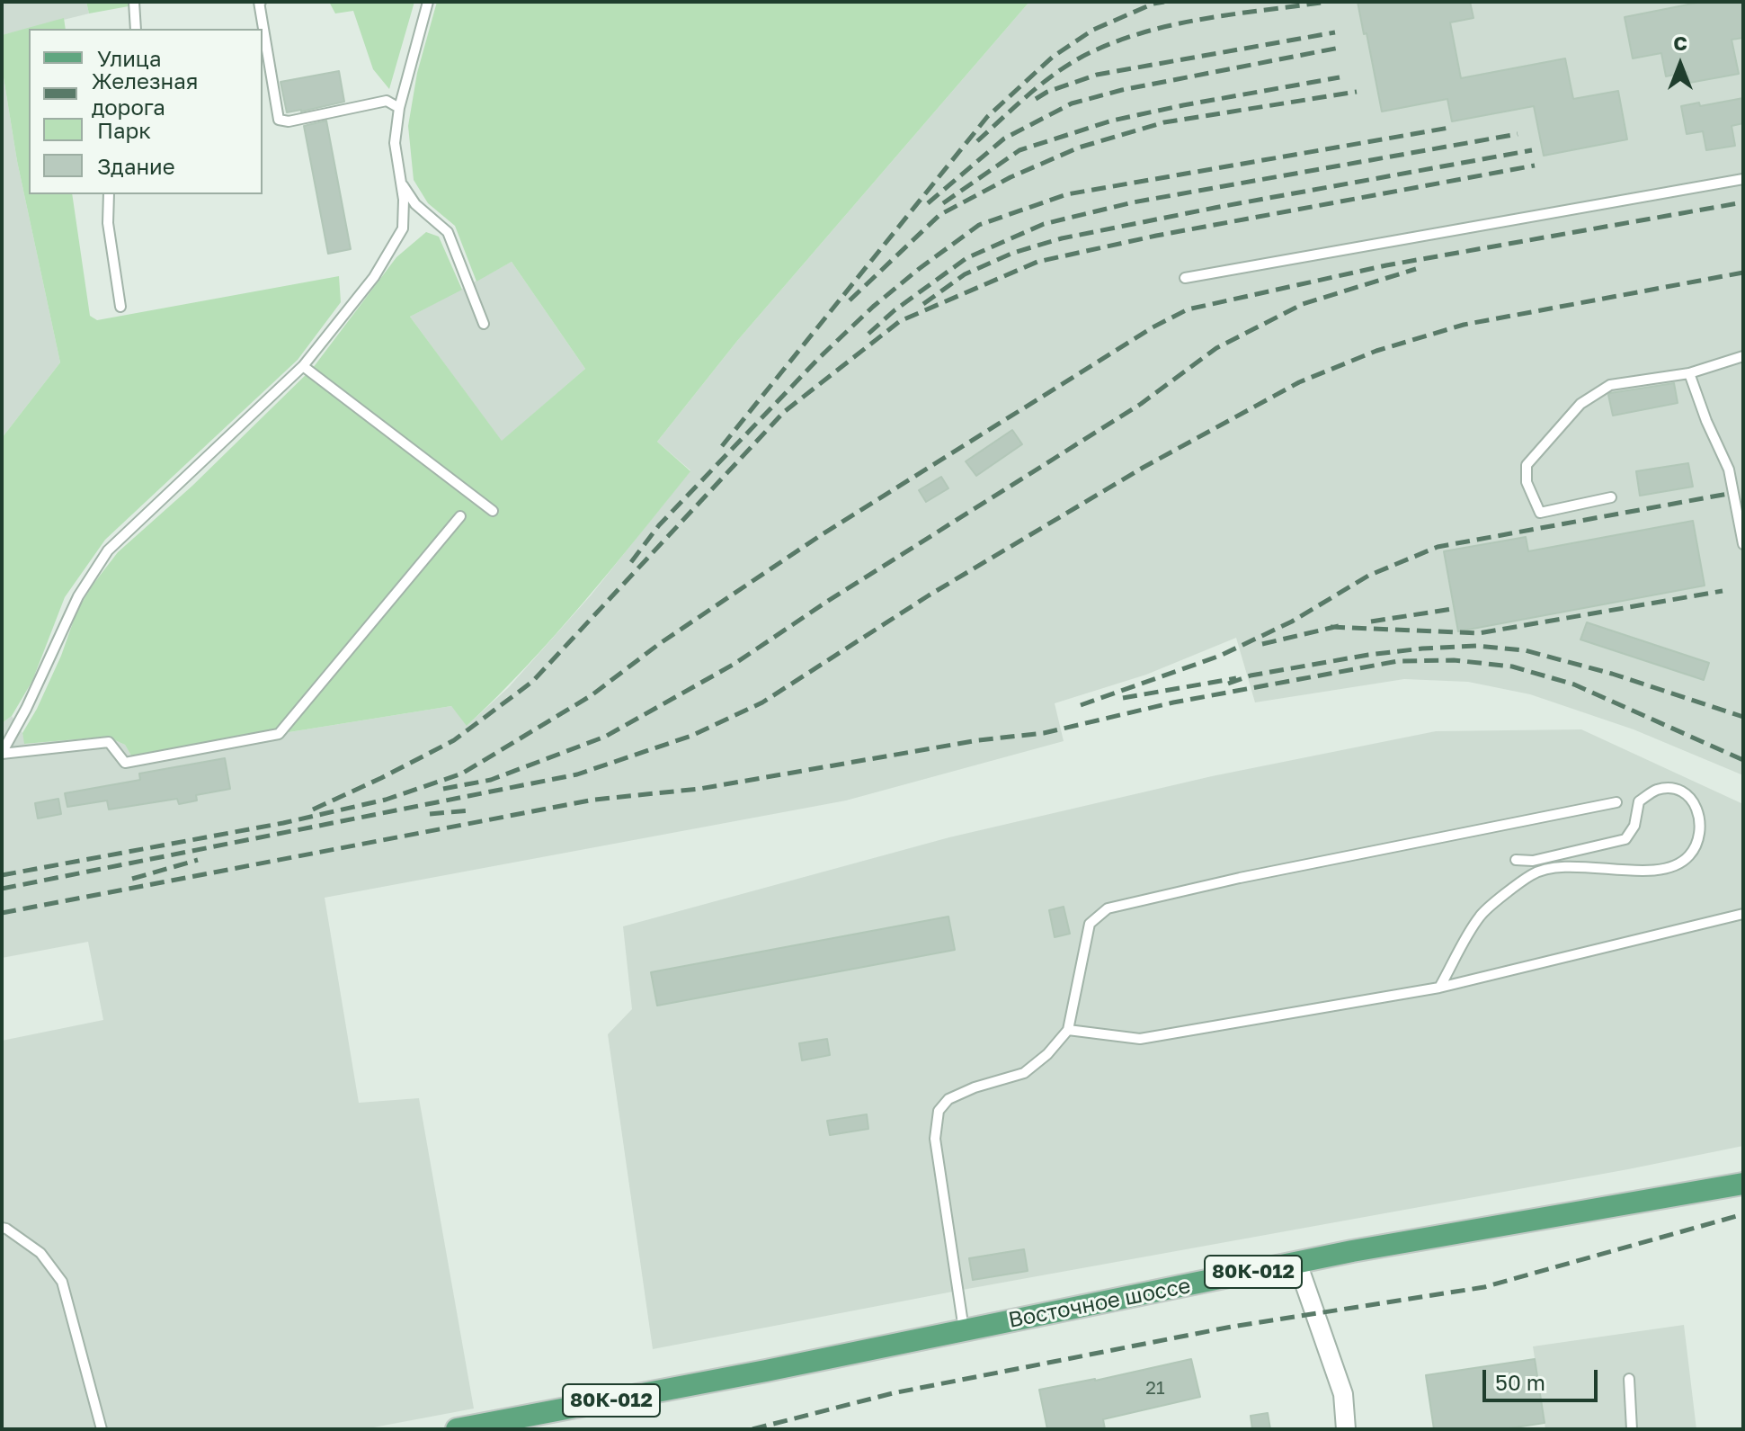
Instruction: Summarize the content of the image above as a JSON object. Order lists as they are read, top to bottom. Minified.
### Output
{"streets":{"main road":["80К-012","Восточное шоссе"]},"house_numbers":["21"],"legend":["Улица","Железная дорога","Парк","Здание"],"scale_bar":"50 m","north":"top"}
